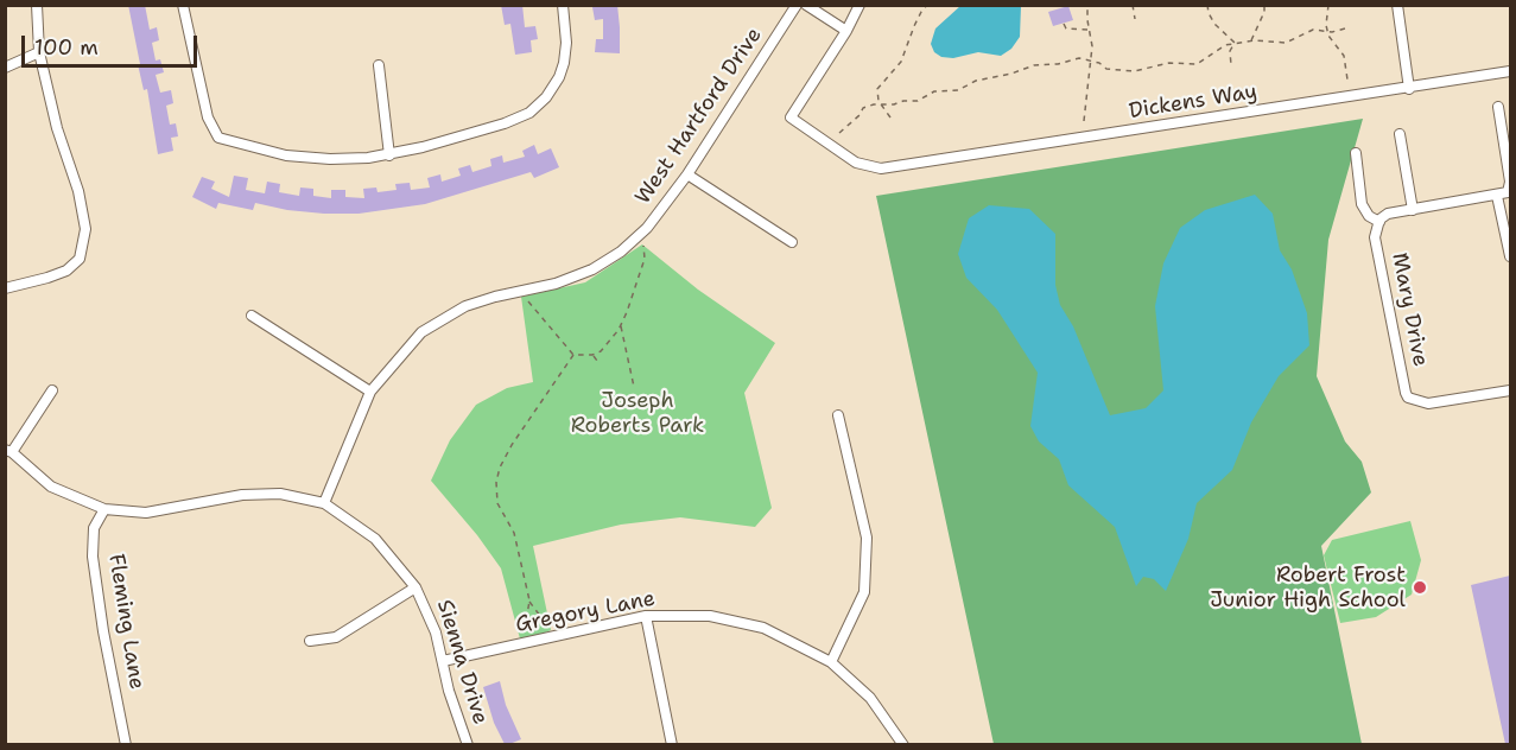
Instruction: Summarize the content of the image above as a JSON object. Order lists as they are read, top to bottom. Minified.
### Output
{"streets":{"street":["Dickens Way","West Hartford Drive","Mary Drive","Gregory Lane","Fleming Lane","Sienna Drive"]},"crossings":[["West Hartford Drive","Sienna Drive"],["Gregory Lane","Sienna Drive"],["Fleming Lane","Sienna Drive"]],"parks":["Joseph Roberts Park"],"places":["Robert Frost Junior High School"],"scale_bar":"100 m"}
